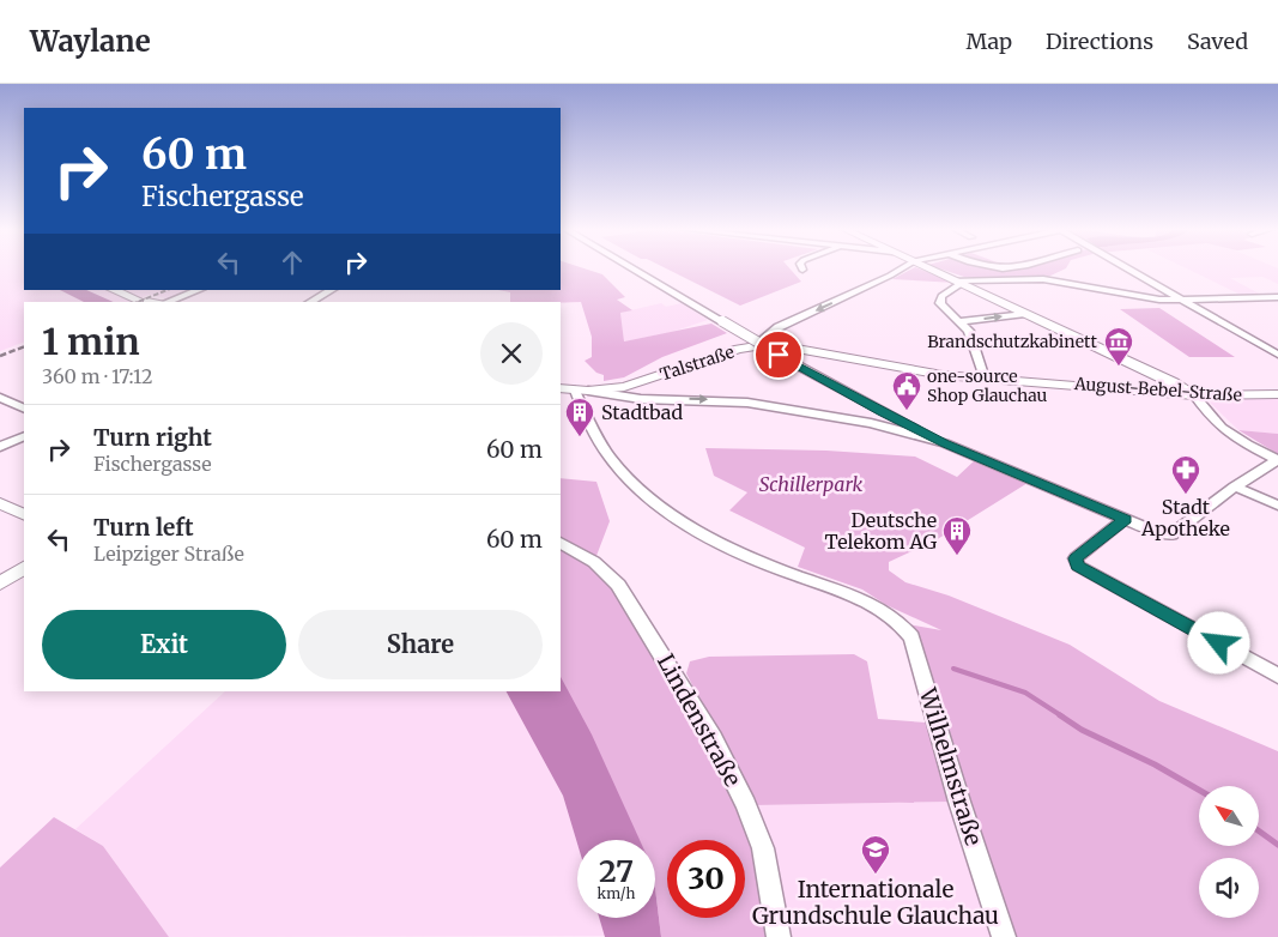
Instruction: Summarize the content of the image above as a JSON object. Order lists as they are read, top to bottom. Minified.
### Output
{"streets":{"street":["Talstraße","August-Bebel-Straße","Lindenstraße","Wilhelmstraße"]},"crossings":[["Talstraße","August-Bebel-Straße"]],"one_way":["Talstraße"],"parks":["Schillerpark"],"places":{"museum":["Brandschutzkabinett"],"public building":["one-source Shop Glauchau"],"building":["Stadtbad","Deutsche Telekom AG"],"pharmacy":["Stadt Apotheke"],"school or university":["Internationale Grundschule Glauchau"]},"north":"top left","page":{"header":"Waylane","nav":["Map","Directions","Saved"],"turn":["60 m","Fischergasse"],"heading":["1 min","360 m · 17:12"],"list":[{"name":"Turn right","note":"Fischergasse","value":"60 m"},{"name":"Turn left","note":"Leipziger Straße","value":"60 m"}],"buttons":["Exit","Share"],"speed":"27 km/h","limit":"30"}}
